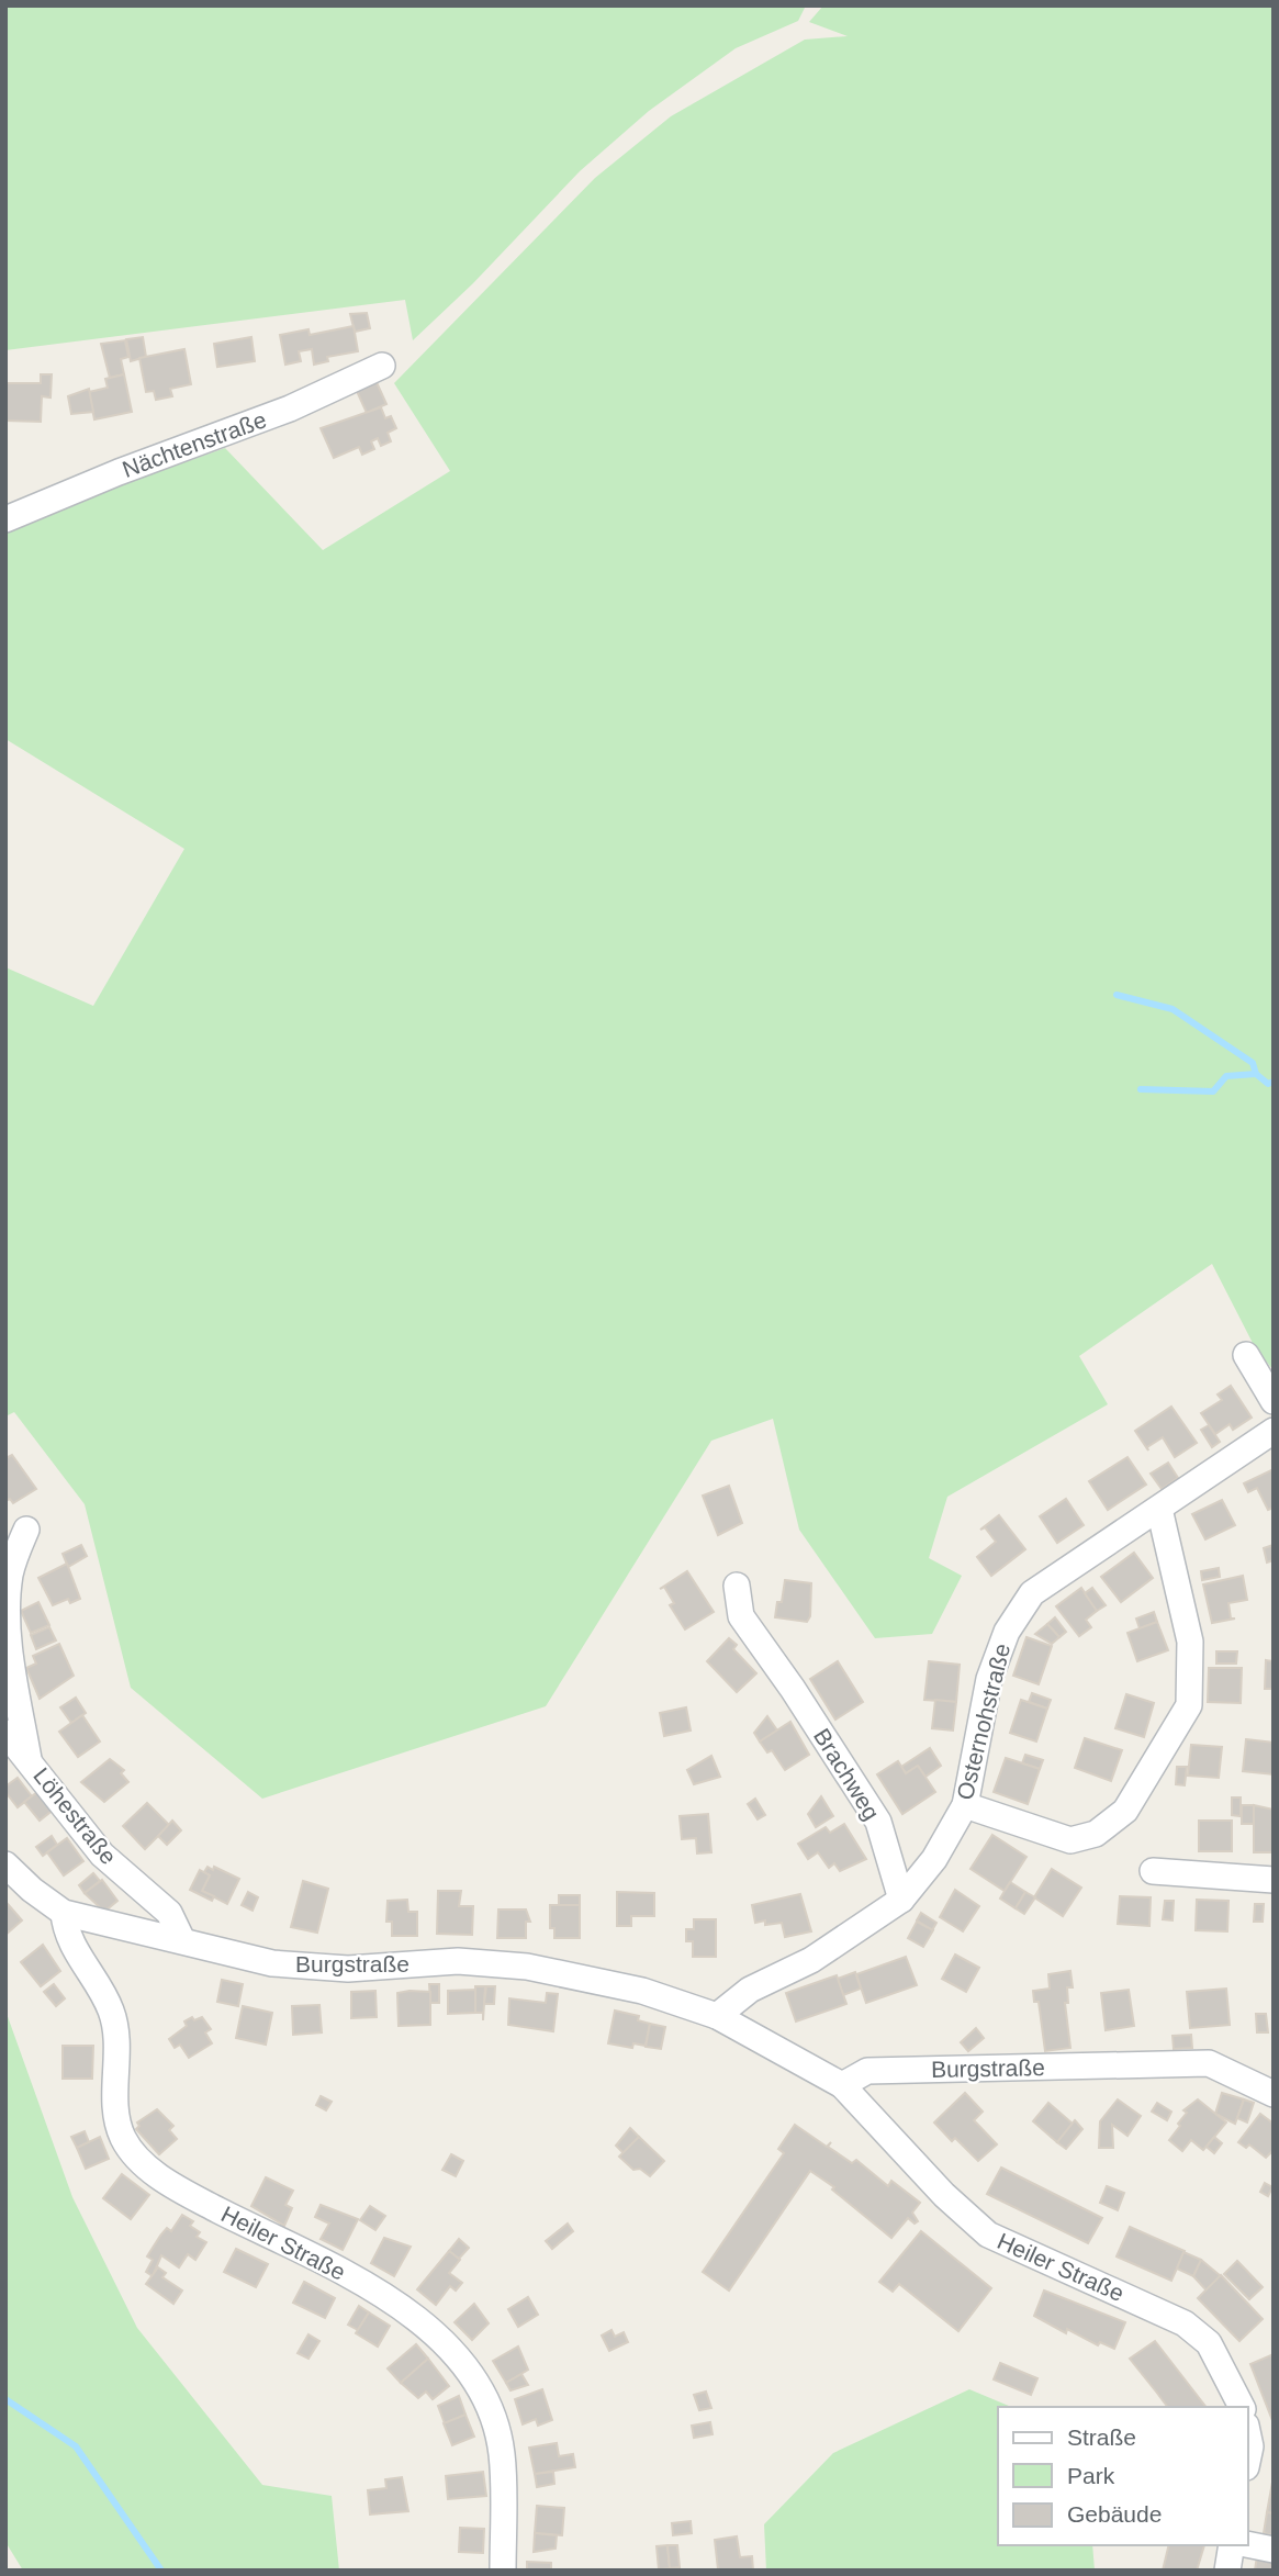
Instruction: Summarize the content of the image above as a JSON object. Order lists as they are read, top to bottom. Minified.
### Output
{"streets":{"street":["Nächtenstraße","Osternohstraße","Brachweg","Löhestraße","Burgstraße","Heiler Straße"]},"crossings":[["Osternohstraße","Brachweg"],["Löhestraße","Burgstraße"],["Burgstraße","Heiler Straße"]],"legend":["Straße","Park","Gebäude"]}
